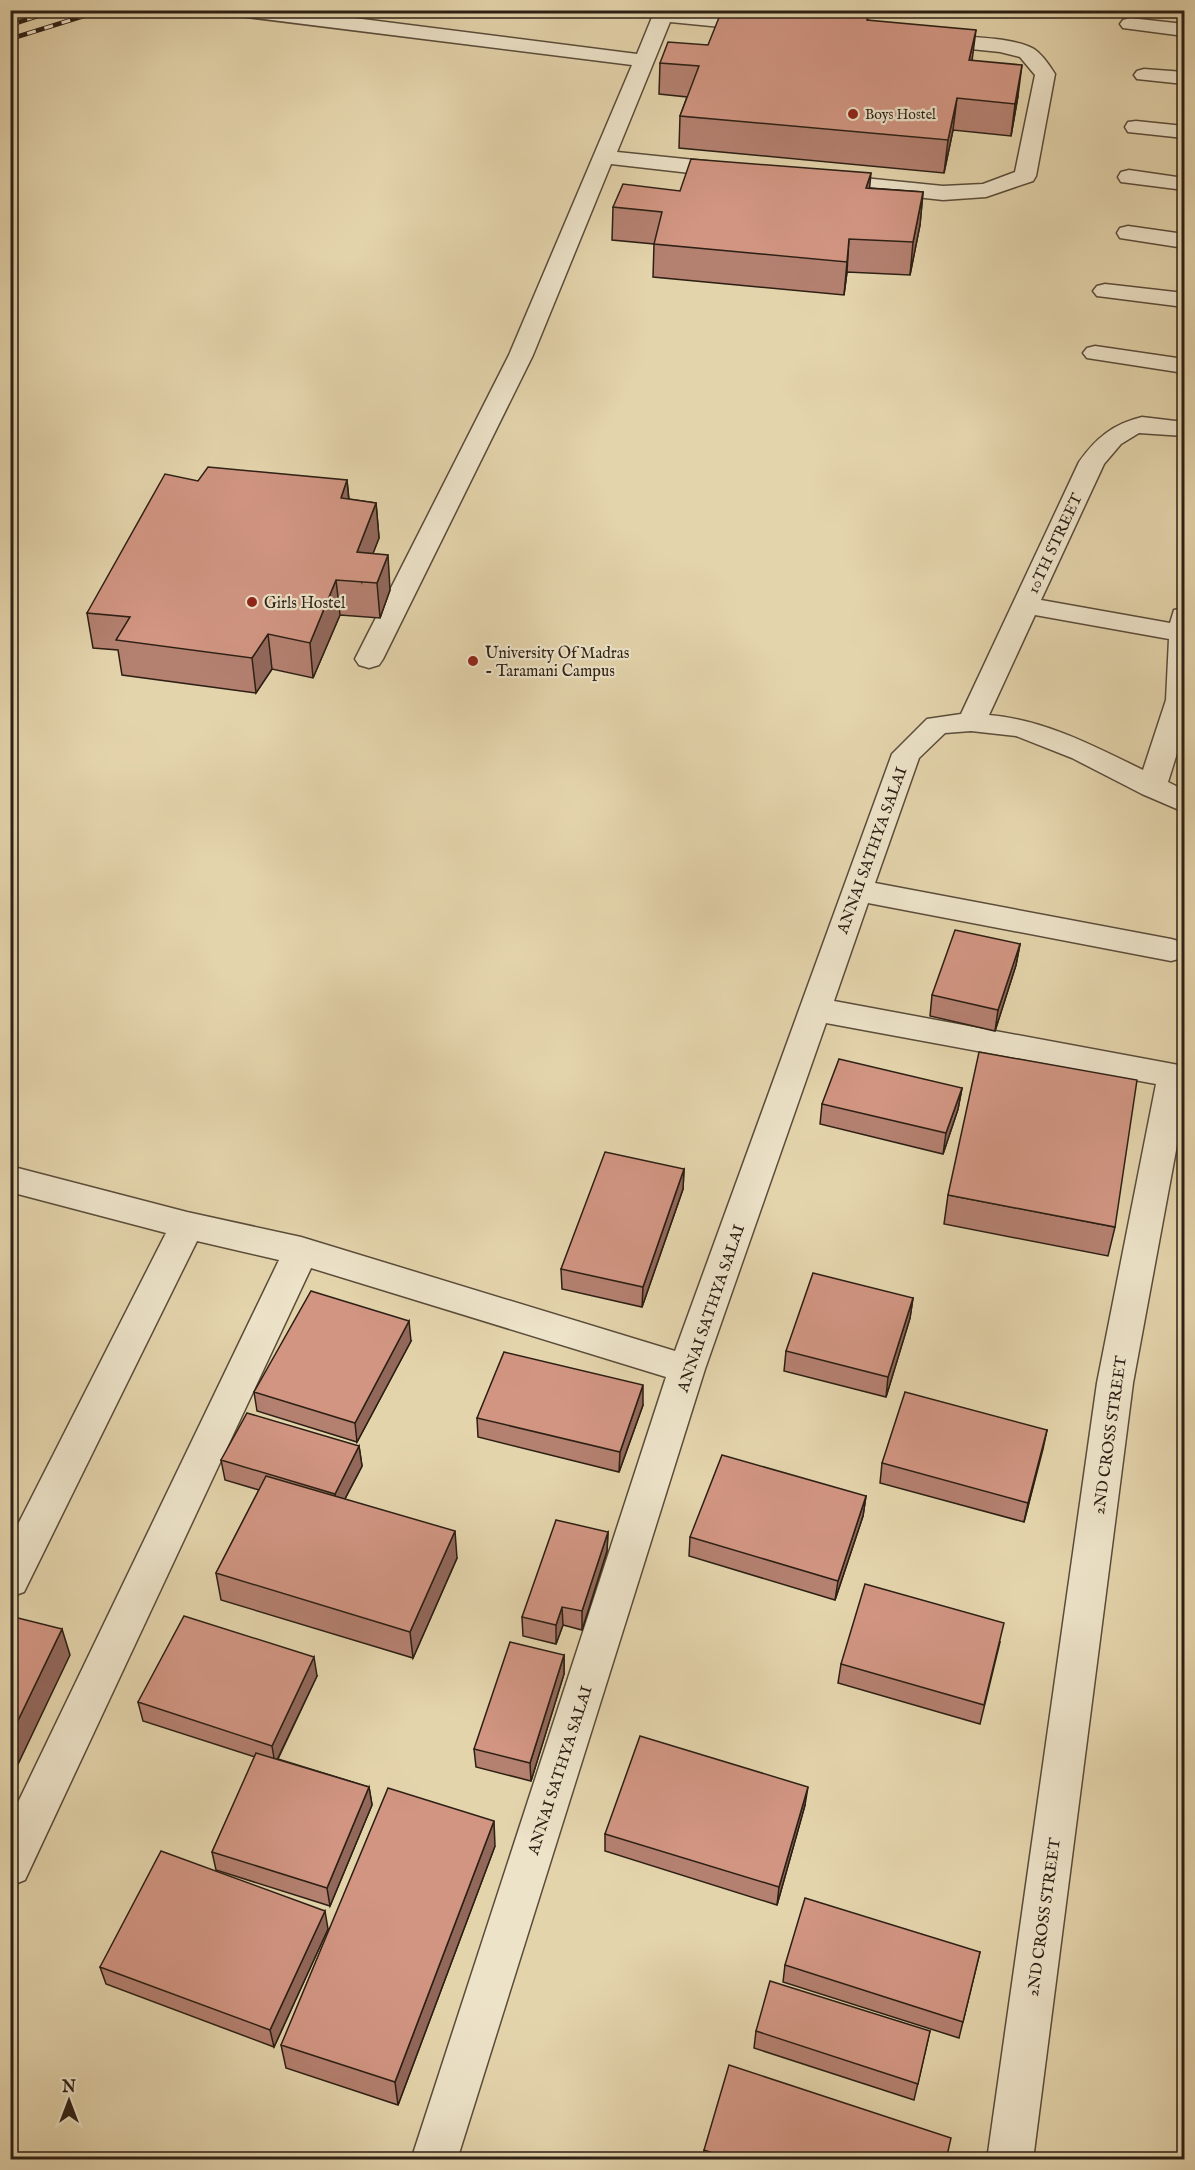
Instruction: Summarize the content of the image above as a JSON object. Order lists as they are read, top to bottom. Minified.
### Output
{"streets":{"street":["10TH STREET","ANNAI SATHYA SALAI","2ND CROSS STREET"]},"crossings":[["10TH STREET","ANNAI SATHYA SALAI"],["ANNAI SATHYA SALAI","2ND CROSS STREET"]],"places":["Boys Hostel","Girls Hostel","University Of Madras - Taramani Campus"],"north":"top"}
